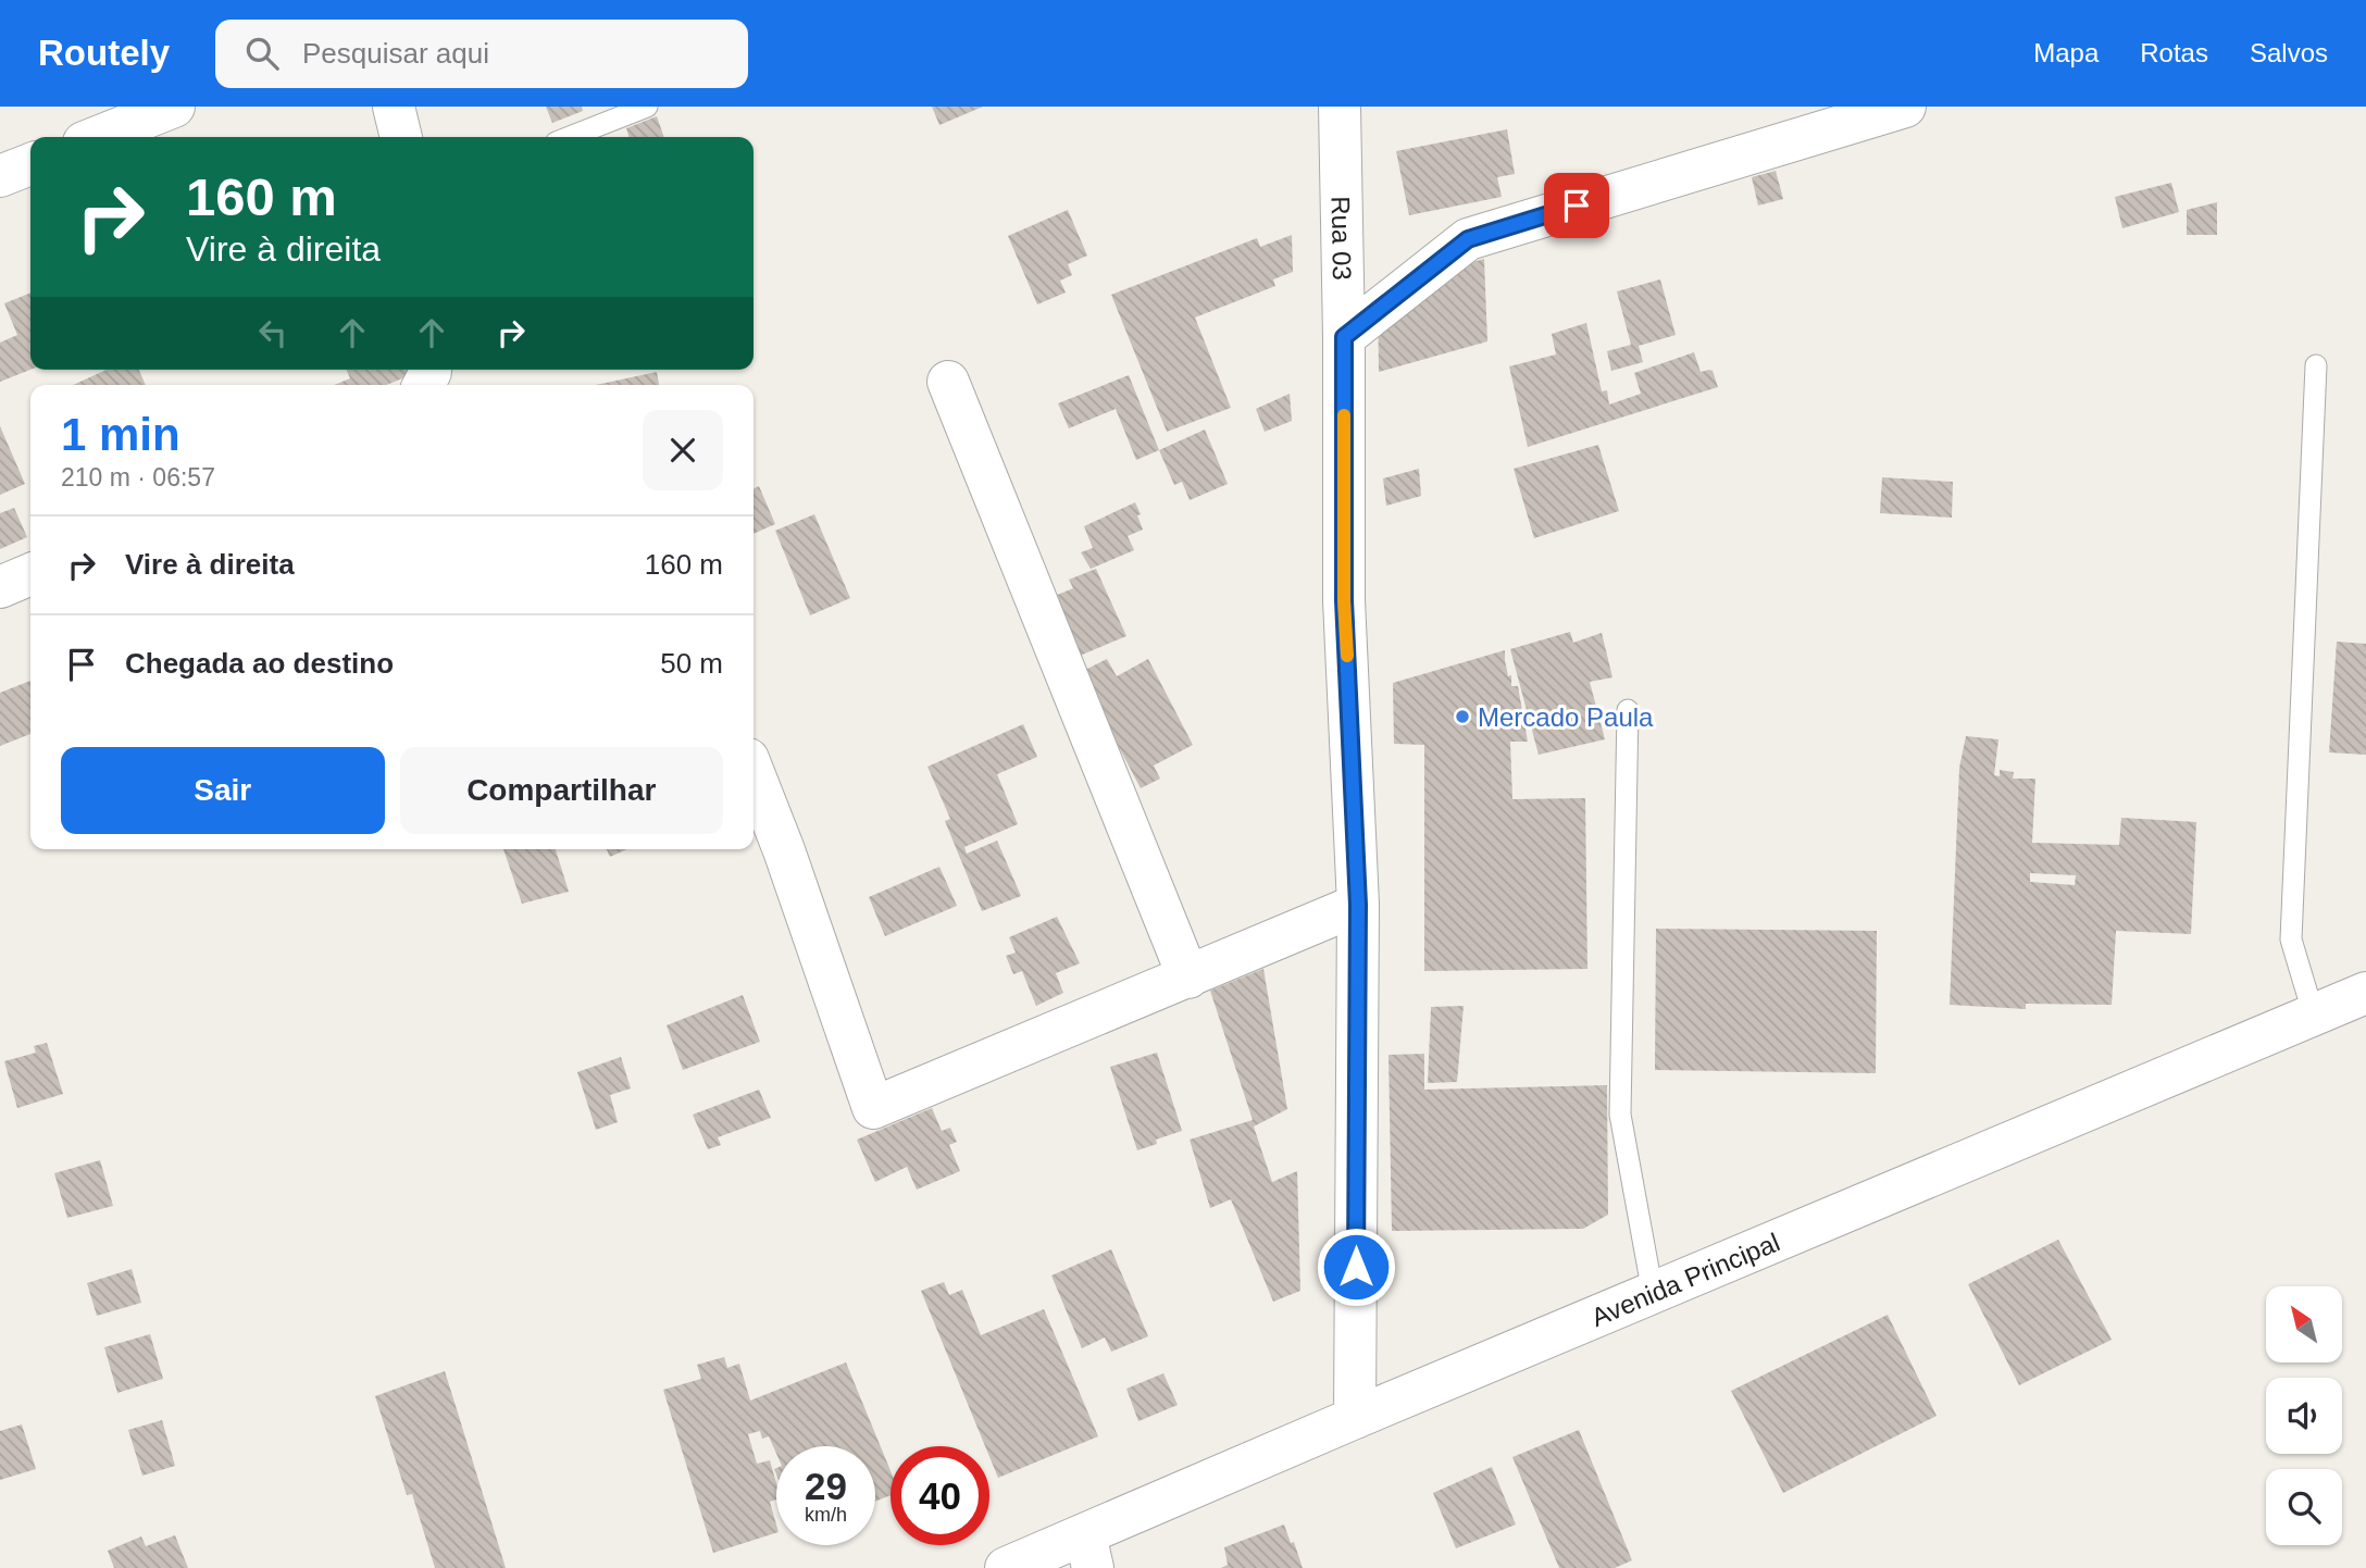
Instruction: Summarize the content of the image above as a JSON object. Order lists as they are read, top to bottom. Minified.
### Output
{"streets":{"street":["Rua 03","Avenida Principal"]},"crossings":[["Rua 03","Avenida Principal"]],"places":["Mercado Paula"],"north":"top left","page":{"header":"Routely","search":"Pesquisar aqui","nav":["Mapa","Rotas","Salvos"],"turn":["160 m","Vire à direita"],"heading":["1 min","210 m · 06:57"],"list":[{"name":"Vire à direita","value":"160 m"},{"name":"Chegada ao destino","value":"50 m"}],"buttons":["Sair","Compartilhar"],"speed":"29 km/h","limit":"40"}}
